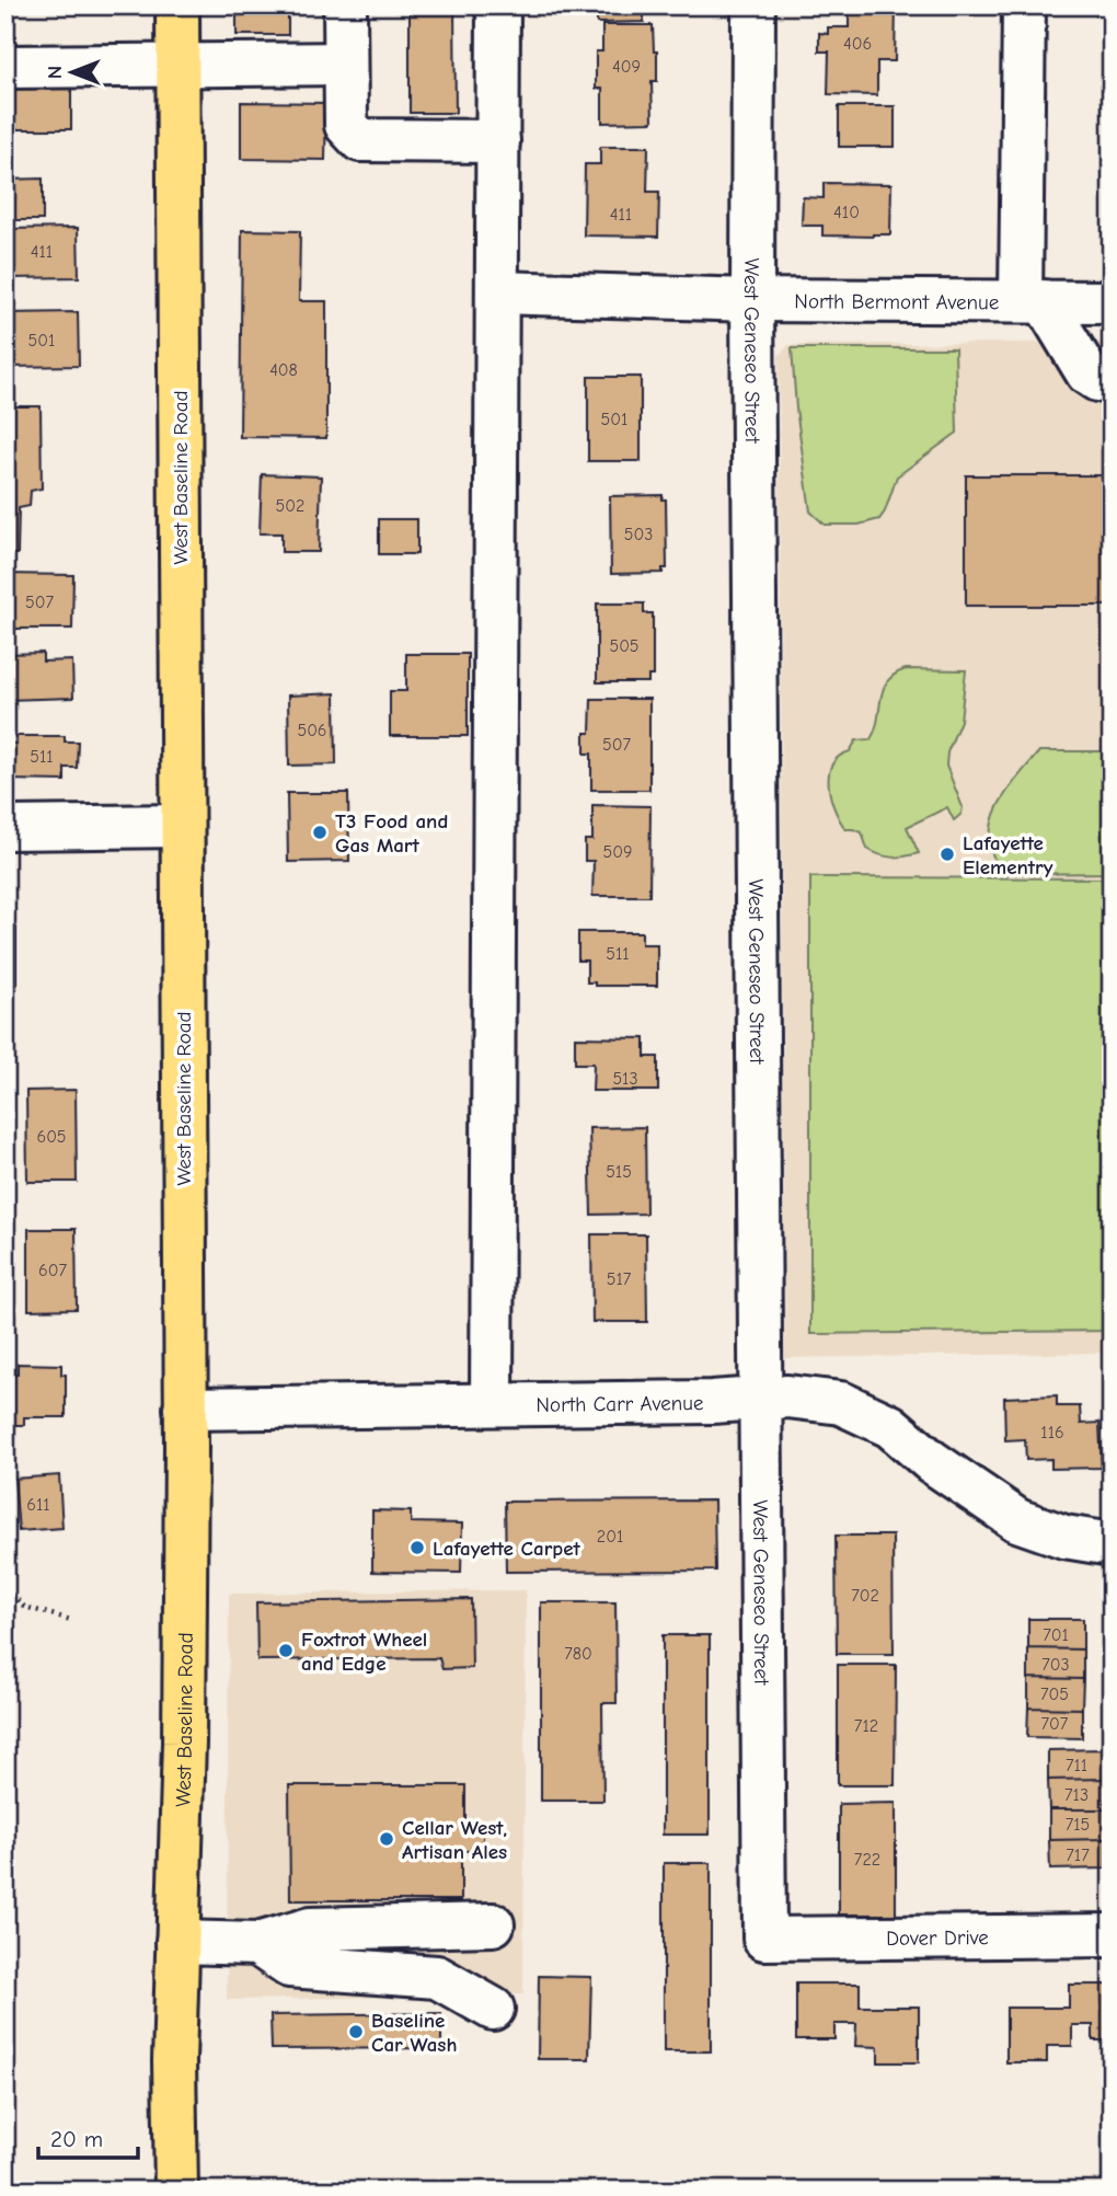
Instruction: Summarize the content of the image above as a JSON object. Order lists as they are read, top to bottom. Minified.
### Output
{"streets":{"main road":["West Baseline Road"],"street":["North Bermont Avenue","West Geneseo Street","North Carr Avenue","Dover Drive"]},"crossings":[["North Bermont Avenue","West Geneseo Street"],["West Geneseo Street","North Carr Avenue"],["West Geneseo Street","Dover Drive"],["West Baseline Road","North Carr Avenue"]],"places":["T3 Food and Gas Mart","Lafayette Elementry","Lafayette Carpet","Foxtrot Wheel and Edge","Cellar West, Artisan Ales","Baseline Car Wash"],"house_numbers":["406","409","410","411","411","501","408","501","502","503","507","505","506","507","511","509","511","513","605","515","607","517","116","611","201","702","701","780","703","705","707","712","711","713","715","717","722"],"scale_bar":"20 m","north":"left"}
